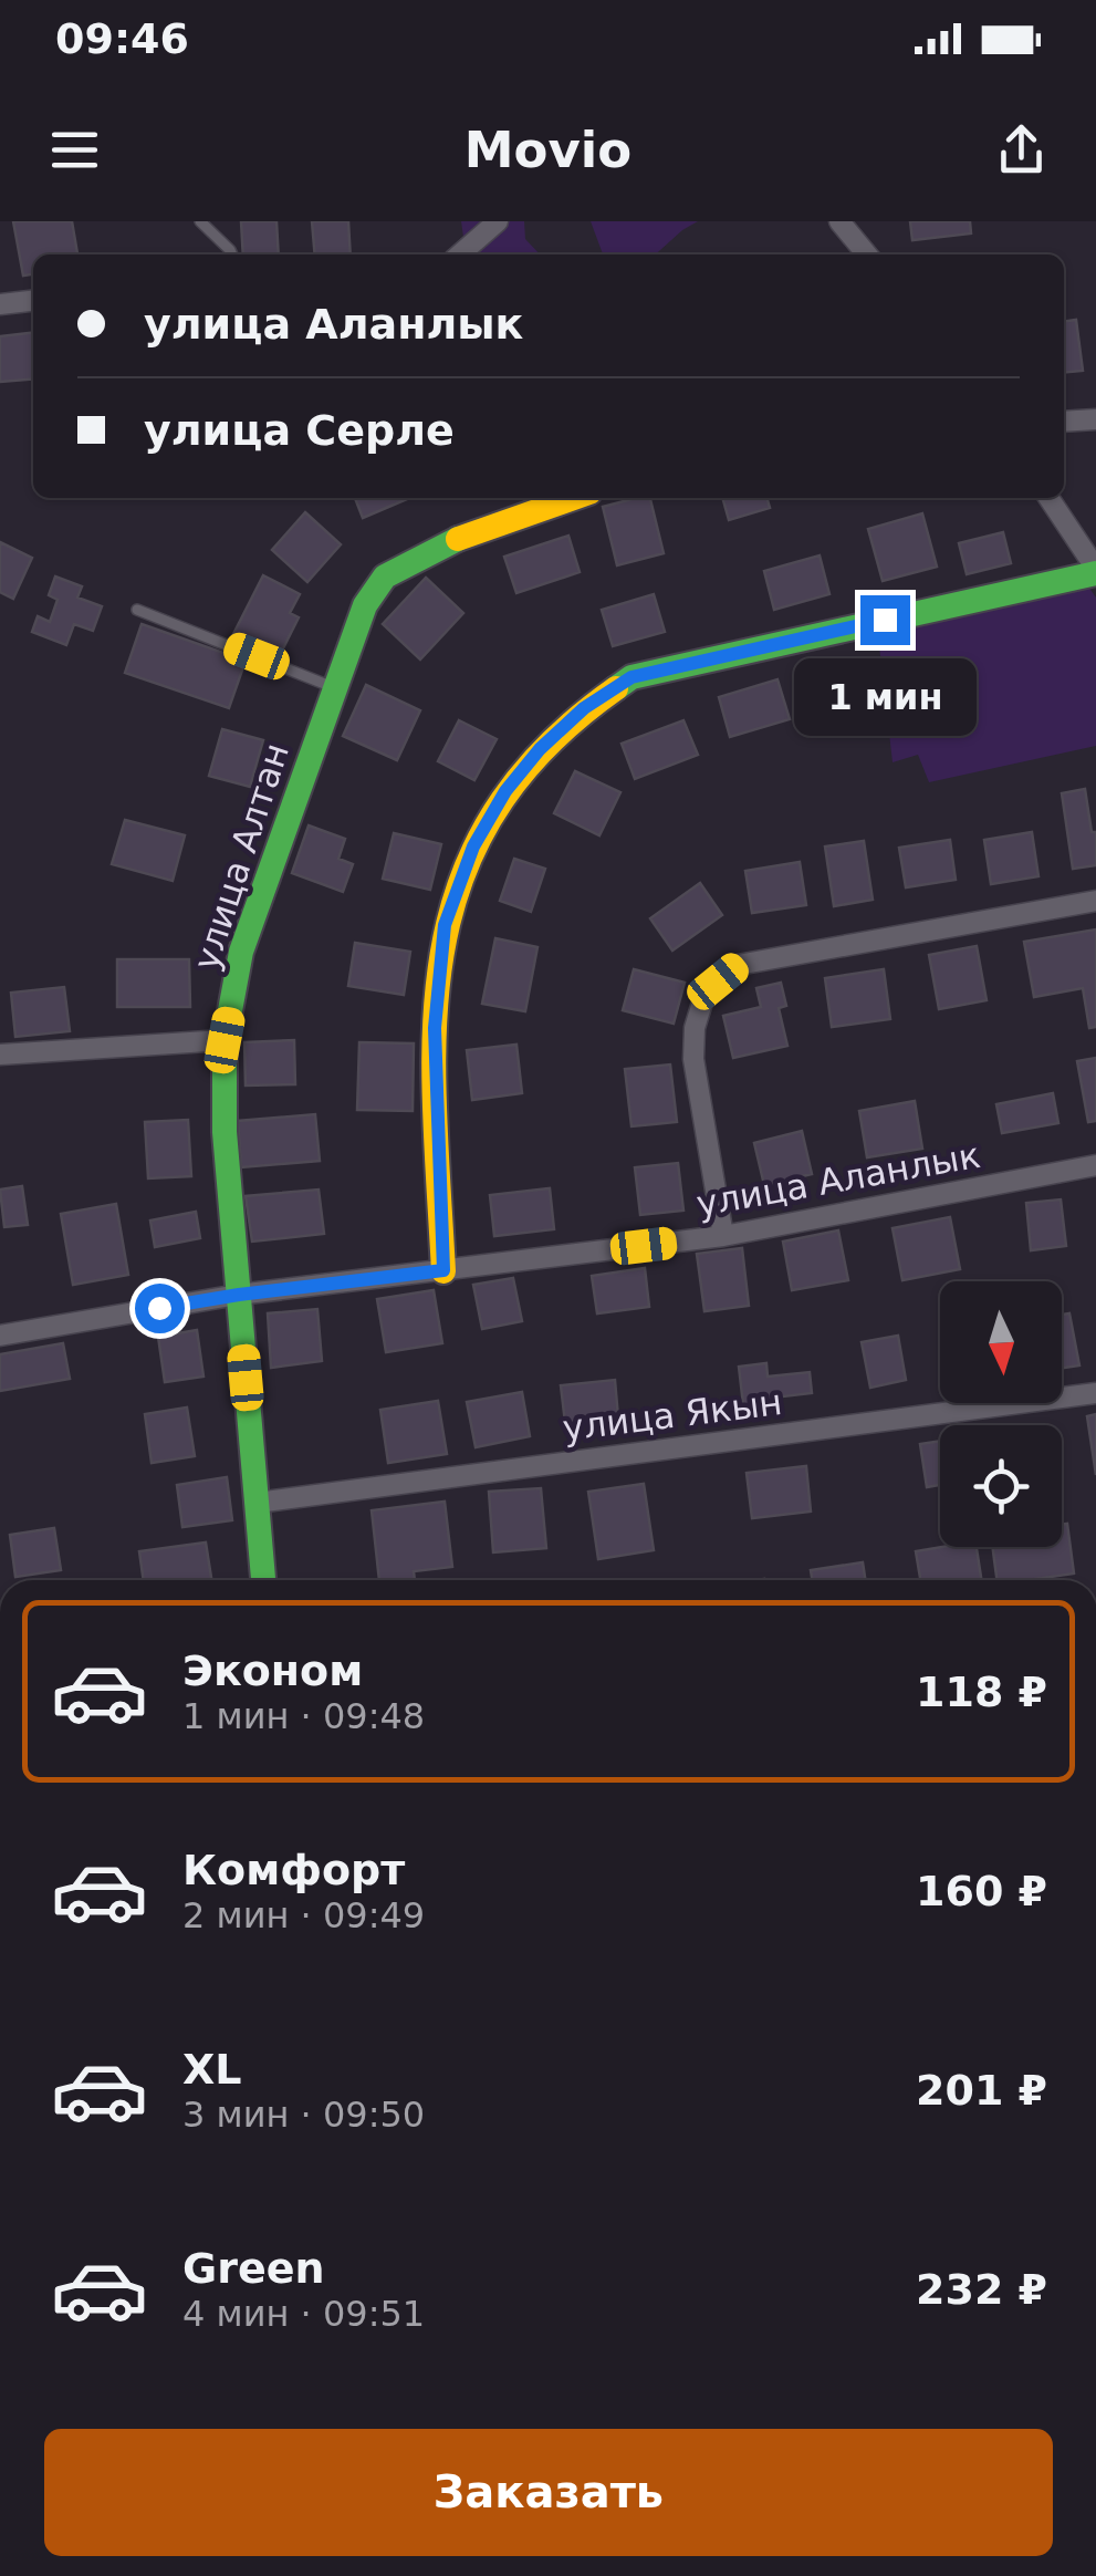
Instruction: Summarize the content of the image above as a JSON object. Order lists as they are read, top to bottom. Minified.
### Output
{"streets":{"street":["улица Алтан","улица Аланлык","улица Якын"]},"crossings":[["улица Алтан","улица Аланлык"],["улица Алтан","улица Якын"]],"north":"bottom","page":{"status":"09:46","header":"Movio","banner":["улица Аланлык","улица Серле"],"bubble":"1 мин","list":[{"name":"Эконом","note":"1 мин · 09:48","value":"118 ₽"},{"name":"Комфорт","note":"2 мин · 09:49","value":"160 ₽"},{"name":"XL","note":"3 мин · 09:50","value":"201 ₽"},{"name":"Green","note":"4 мин · 09:51","value":"232 ₽"}],"buttons":"Заказать"}}
